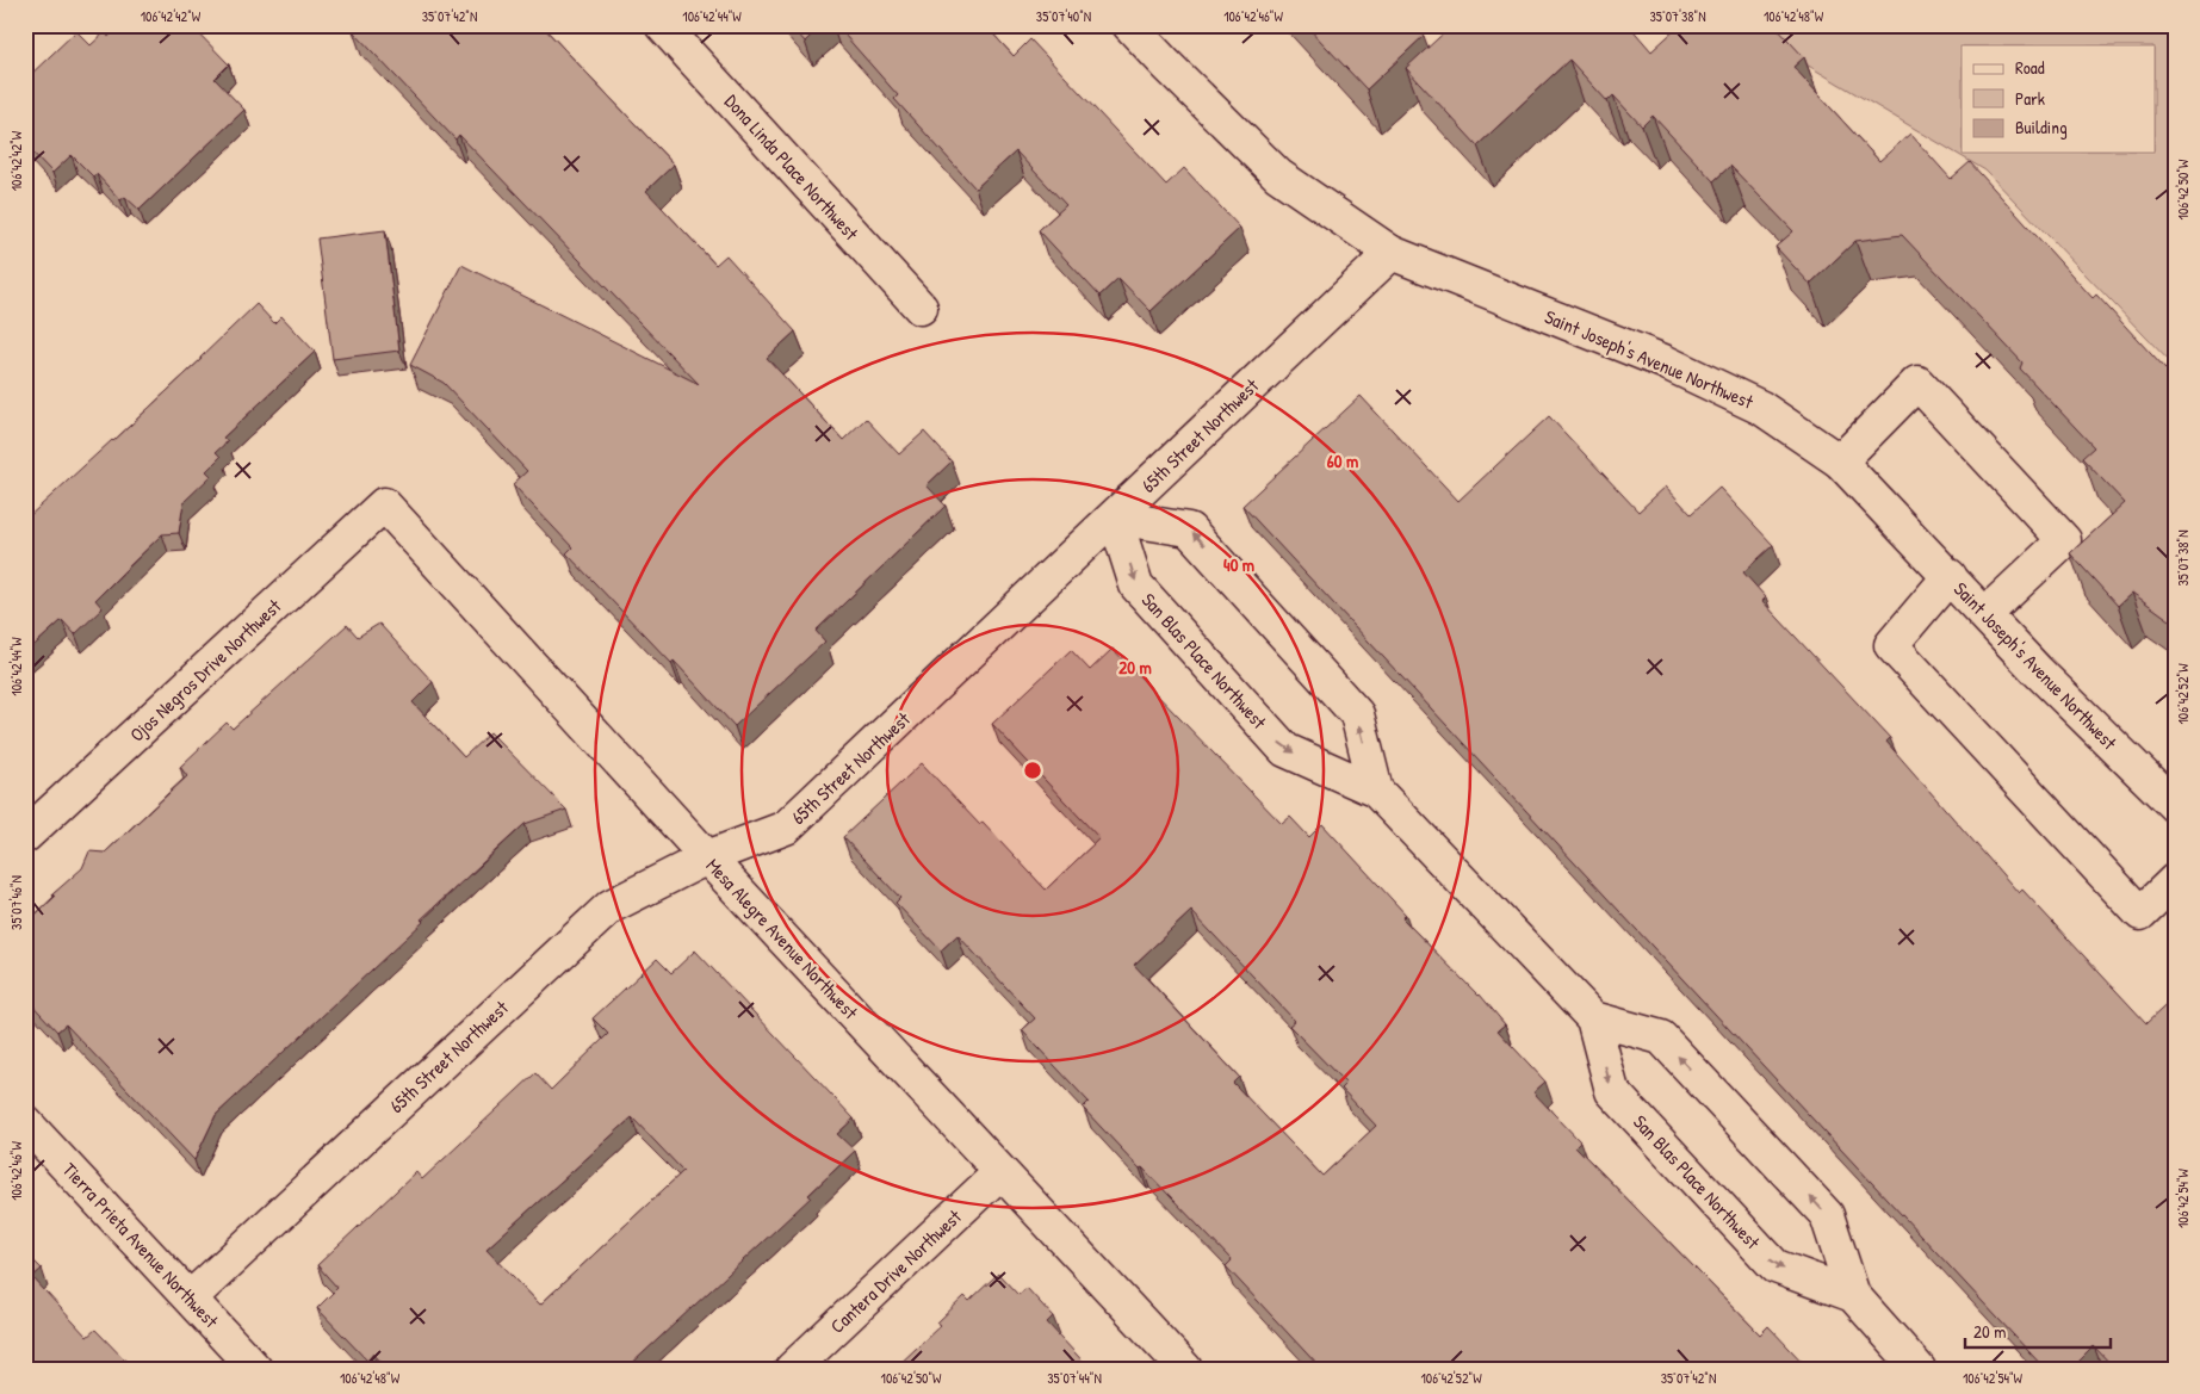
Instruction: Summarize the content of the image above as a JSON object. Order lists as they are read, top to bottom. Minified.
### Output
{"streets":{"street":["Dona Linda Place Northwest","Saint Joseph's Avenue Northwest","65th Street Northwest","San Blas Place Northwest","Ojos Negros Drive Northwest","Mesa Alegre Avenue Northwest","Tierra Prieta Avenue Northwest","Cantera Drive Northwest"]},"crossings":[["Saint Joseph's Avenue Northwest","65th Street Northwest"],["65th Street Northwest","San Blas Place Northwest"],["65th Street Northwest","Mesa Alegre Avenue Northwest"],["65th Street Northwest","Tierra Prieta Avenue Northwest"],["Ojos Negros Drive Northwest","Mesa Alegre Avenue Northwest"],["Mesa Alegre Avenue Northwest","Cantera Drive Northwest"]],"legend":["Road","Park","Building"],"scale_bar":"20 m","coordinates":["106°42'42\"W","35°07'42\"N","106°42'44\"W","35°07'40\"N","106°42'46\"W","35°07'38\"N","106°42'48\"W","106°42'50\"W","106°42'52\"W","35°07'46\"N","106°42'54\"W","35°07'44\"N"],"rings":["60 m","40 m","20 m"]}
